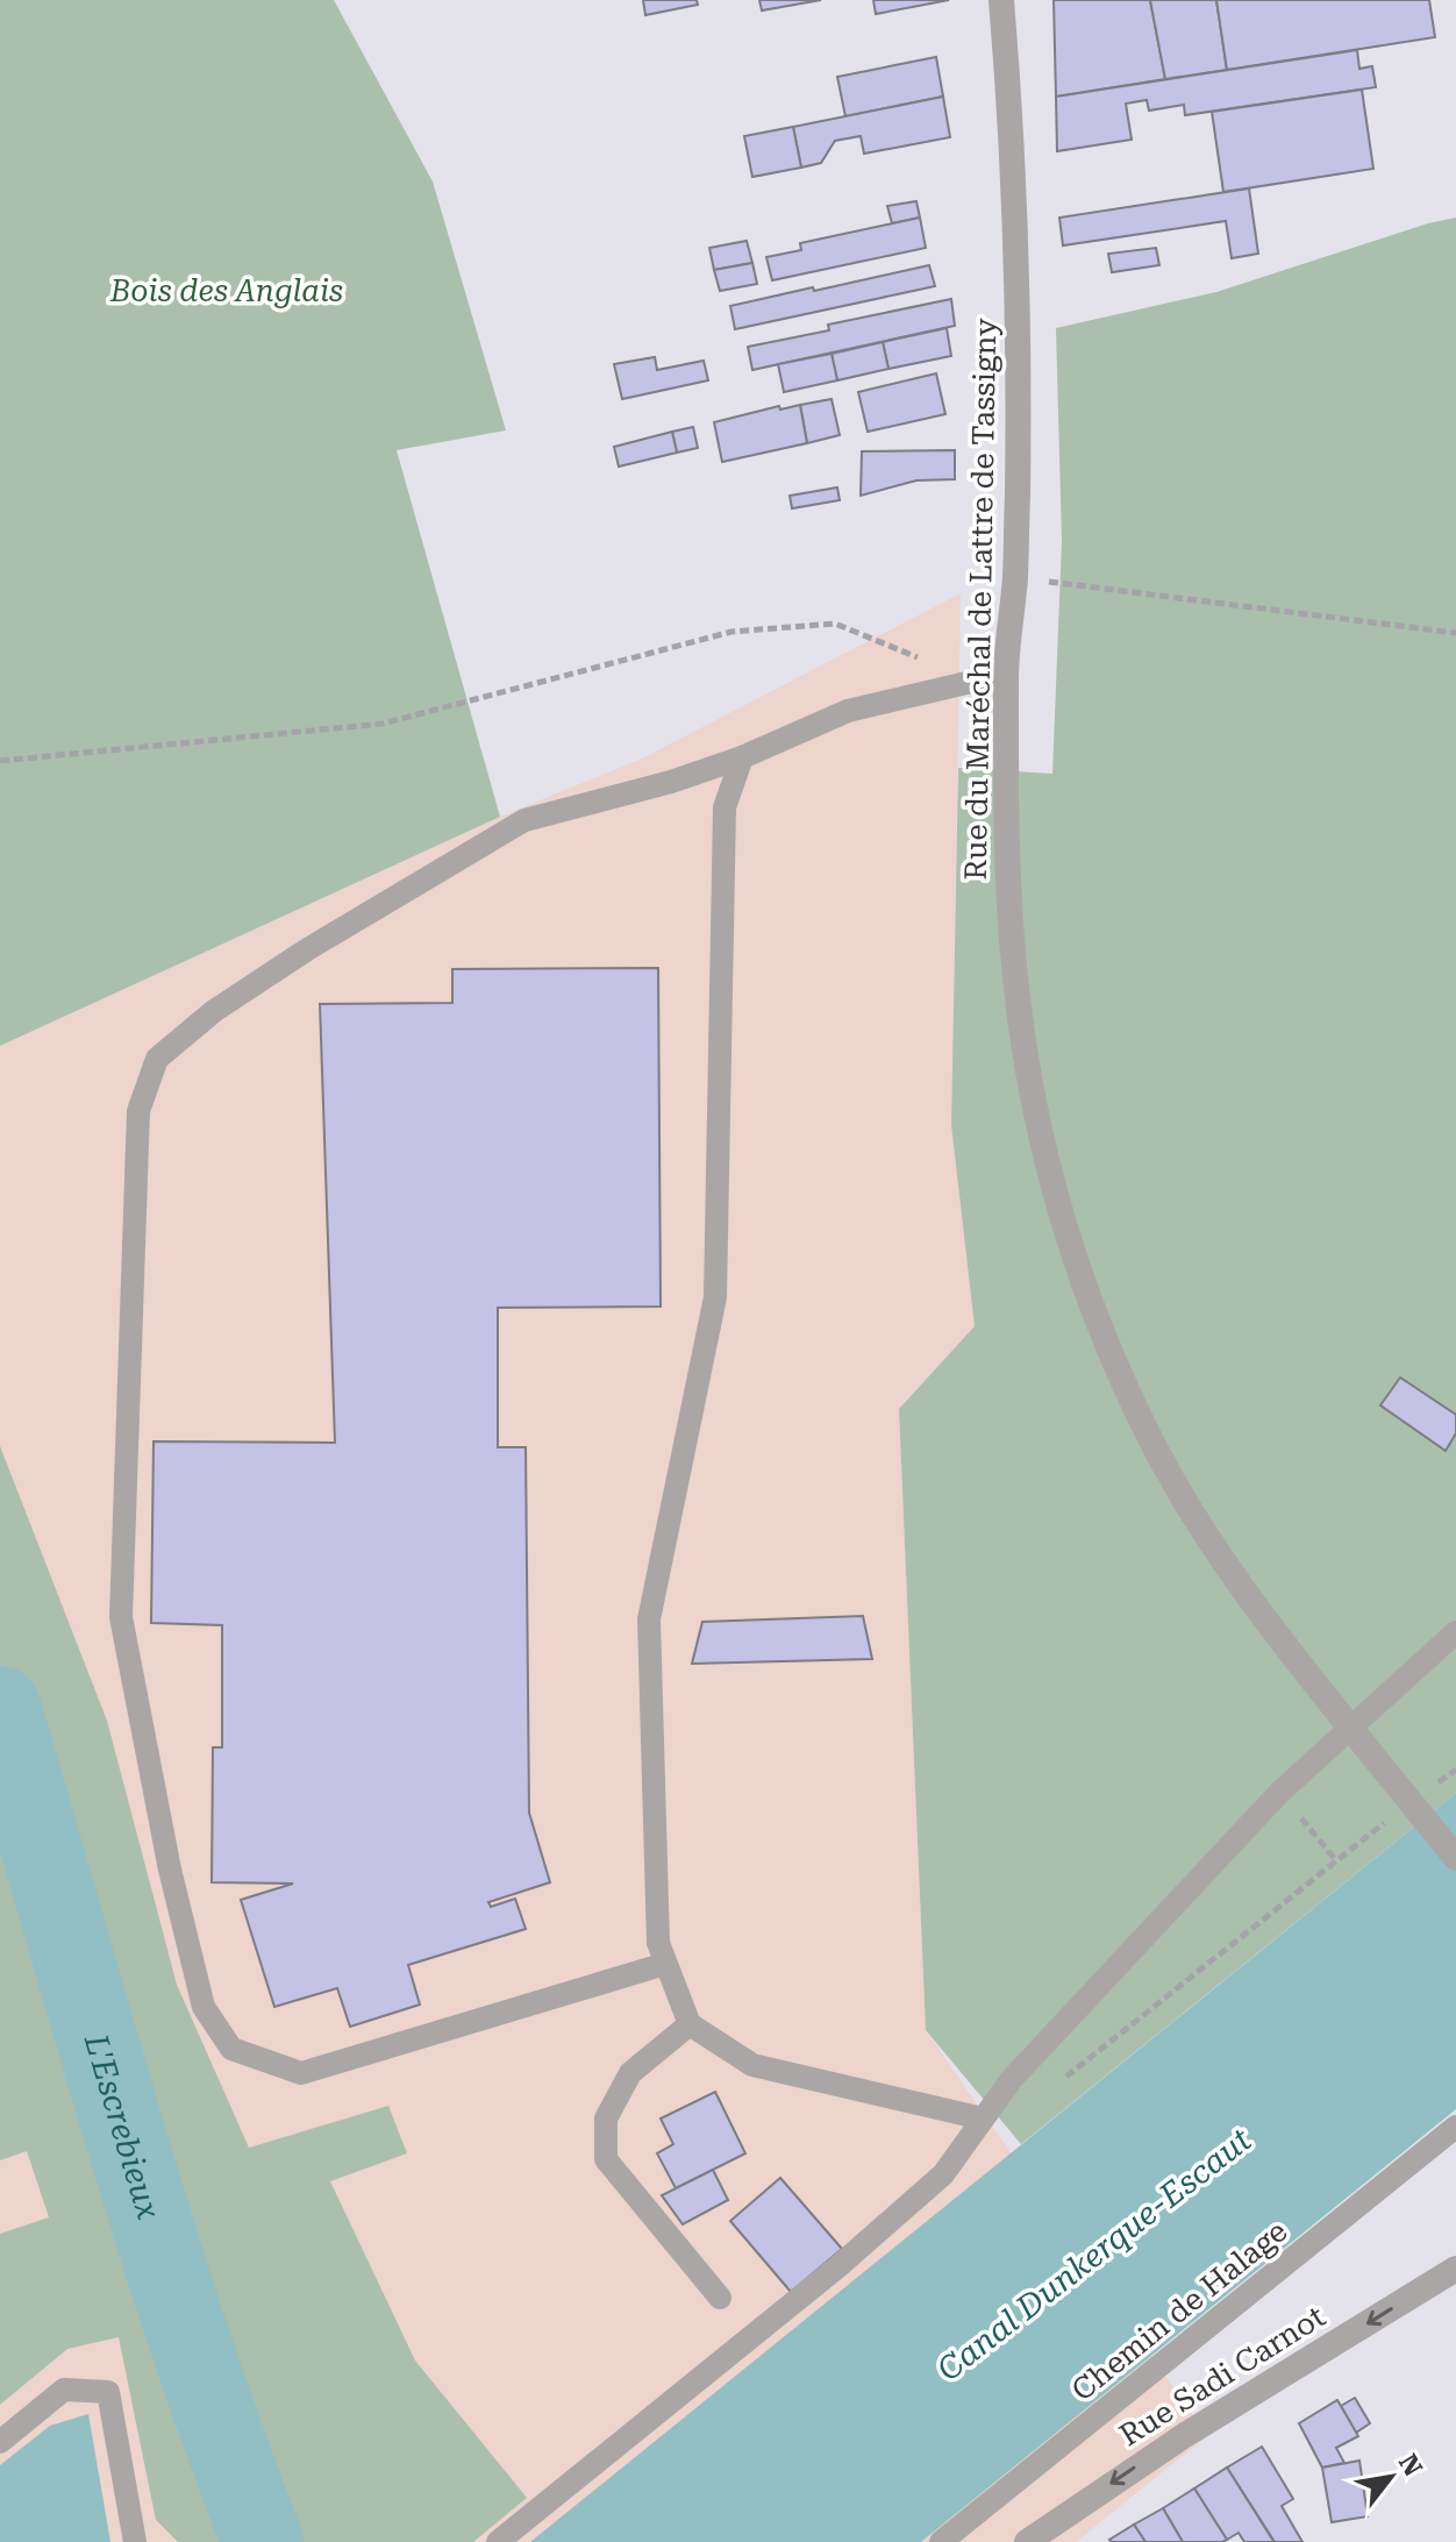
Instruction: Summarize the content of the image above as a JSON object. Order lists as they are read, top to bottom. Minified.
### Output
{"streets":{"street":["Rue du Maréchal de Lattre de Tassigny","Rue Sadi Carnot"],"lane":["Chemin de Halage"]},"one_way":["Rue Sadi Carnot"],"water":["L'Escrebieux","Canal Dunkerque-Escaut"],"parks":["Bois des Anglais"],"north":"top right"}
